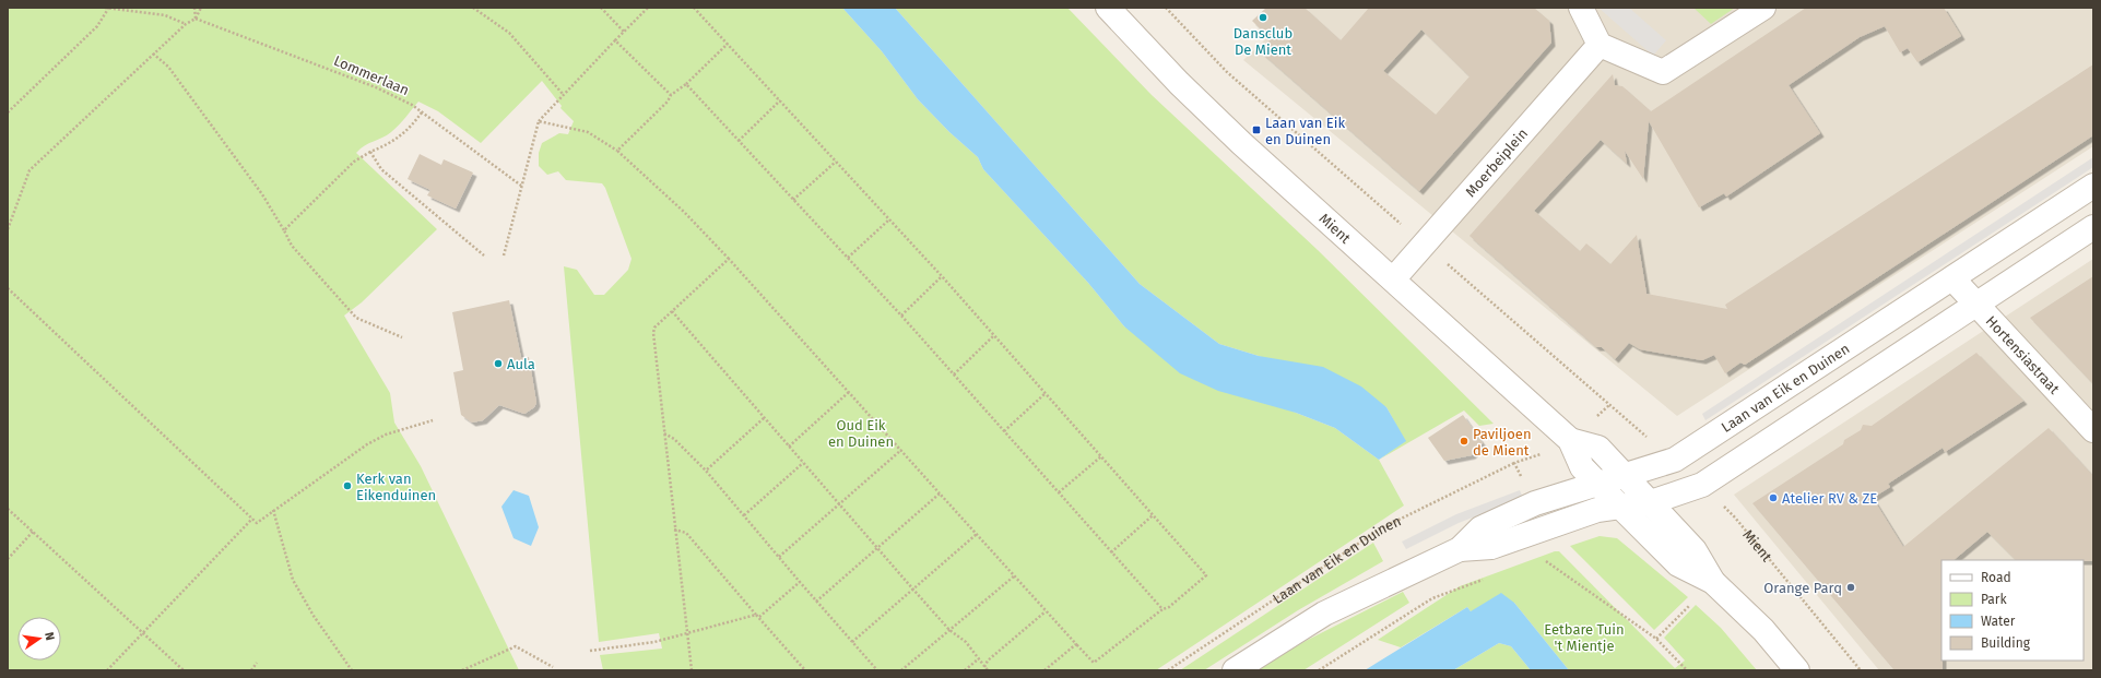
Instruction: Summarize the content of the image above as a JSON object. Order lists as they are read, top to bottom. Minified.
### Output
{"streets":{"street":["Moerbeiplein","Mient","Hortensiastraat","Laan van Eik en Duinen"],"path":["Lommerlaan"]},"crossings":[["Moerbeiplein","Mient"],["Mient","Laan van Eik en Duinen"],["Hortensiastraat","Laan van Eik en Duinen"]],"parks":["Oud Eik en Duinen","Eetbare Tuin 't Mientje"],"places":{"other":["Dansclub De Mient","Aula","Paviljoen de Mient","Kerk van Eikenduinen","Atelier RV & ZE","Orange Parq"],"transit":["Laan van Eik en Duinen"]},"legend":["Road","Park","Water","Building"],"north":"right"}
